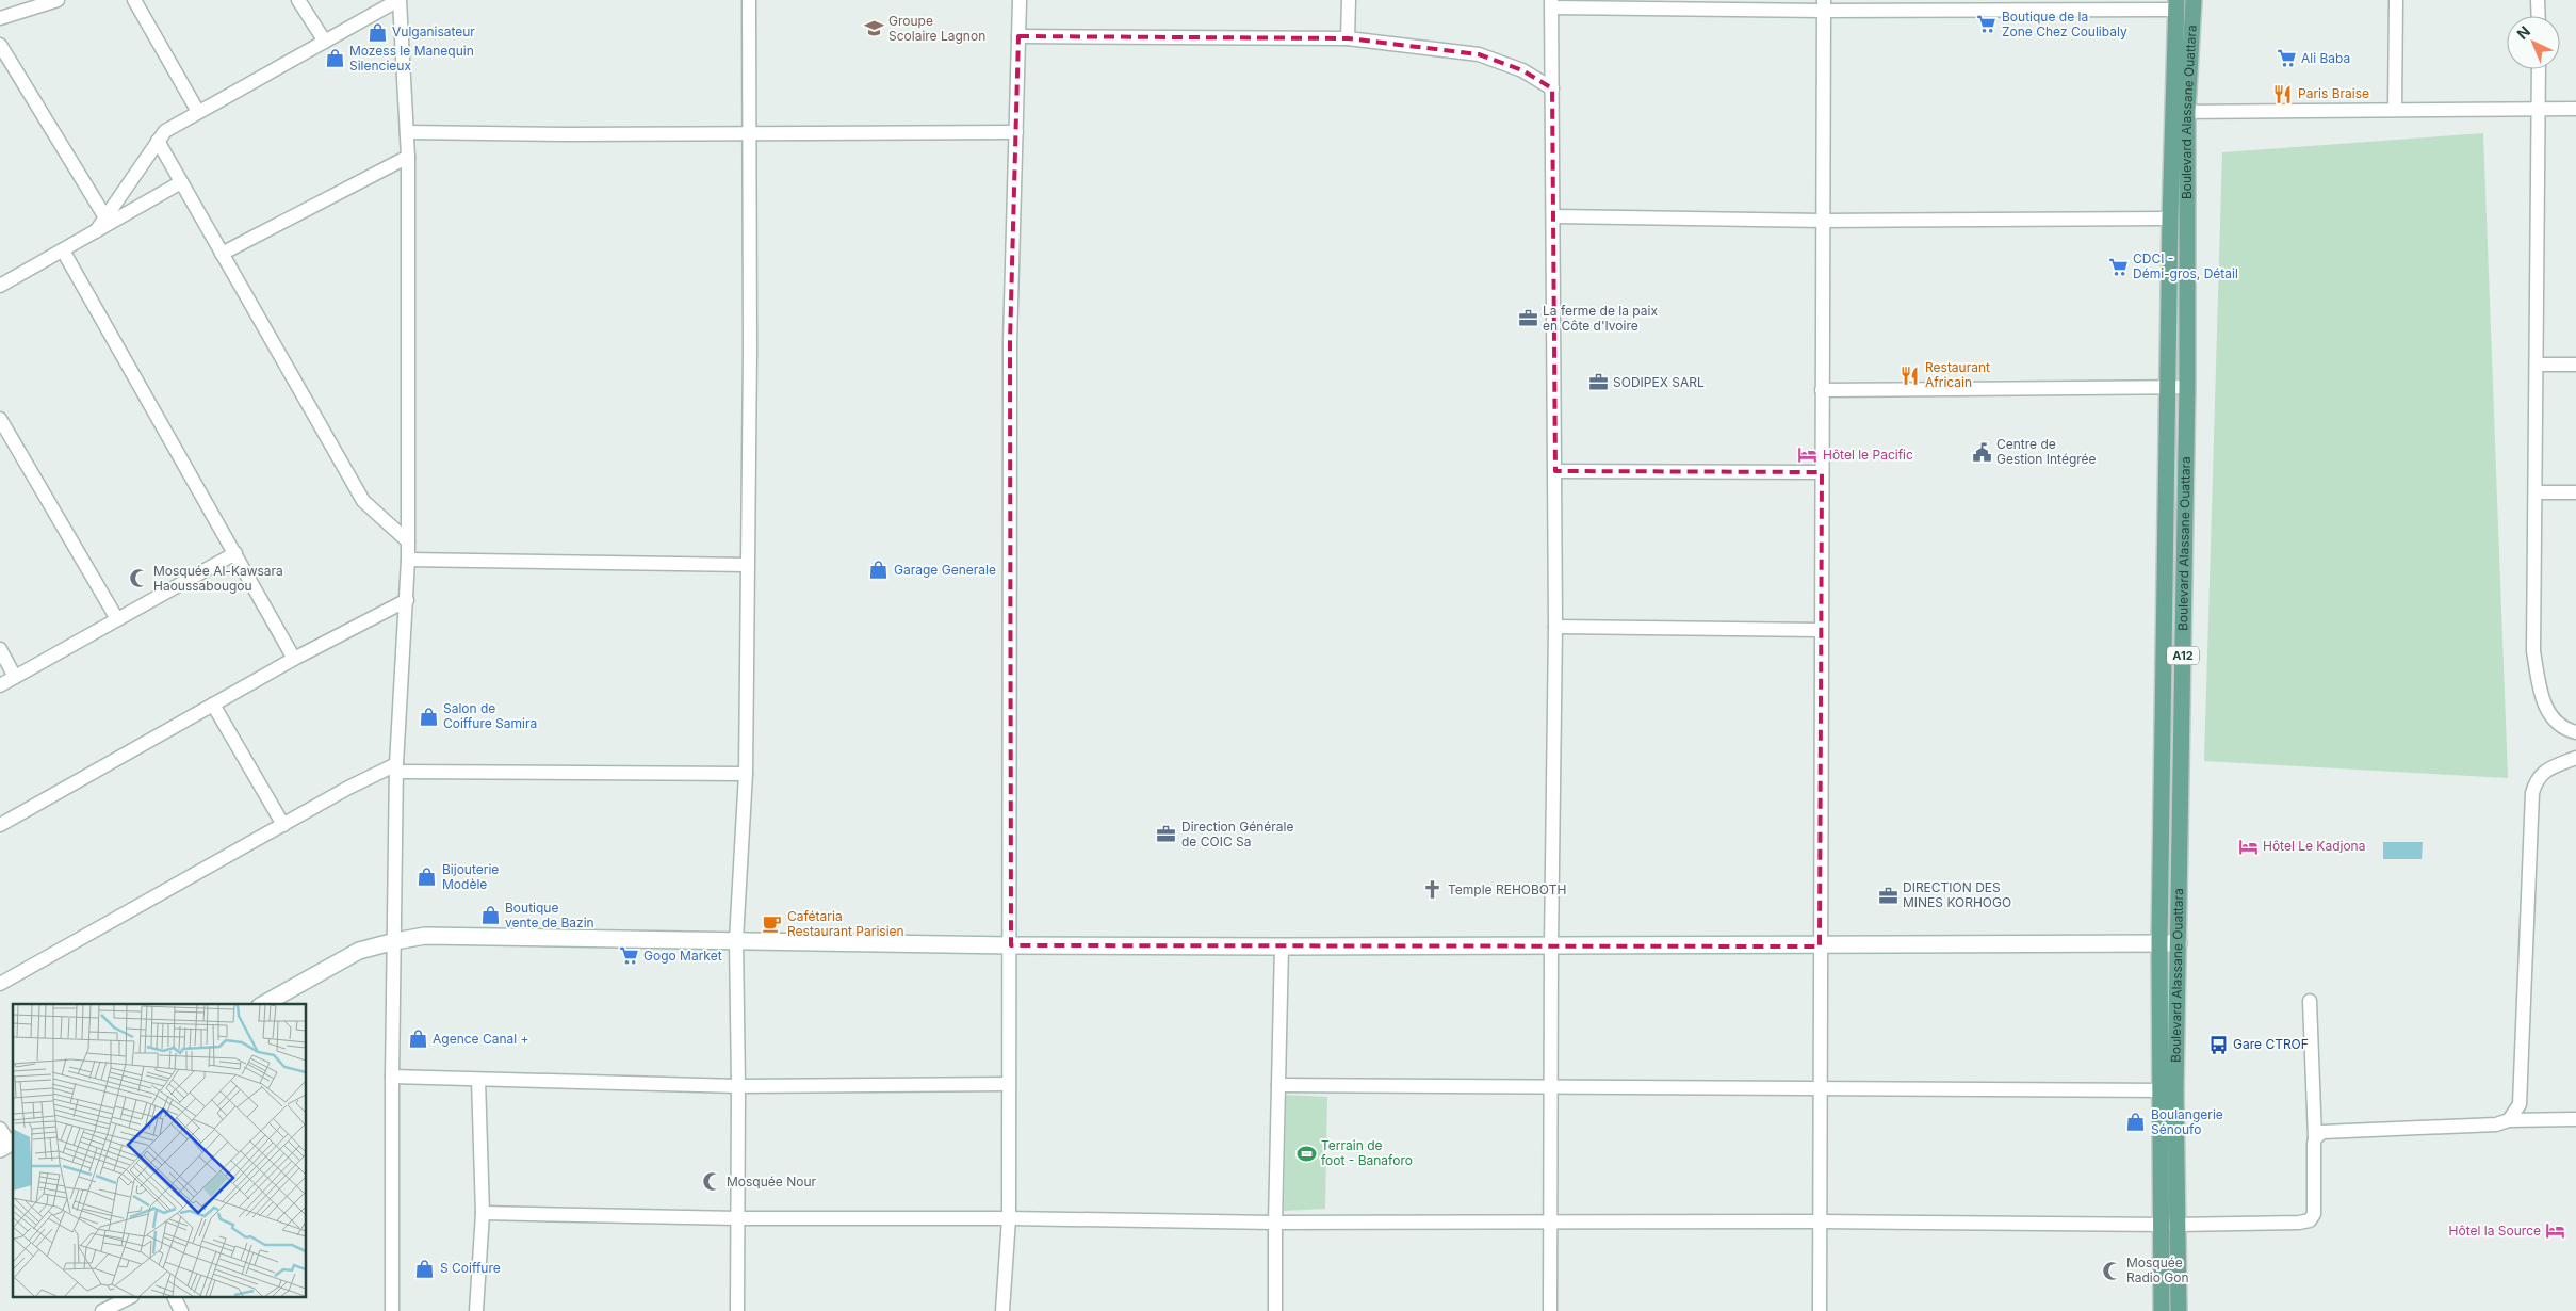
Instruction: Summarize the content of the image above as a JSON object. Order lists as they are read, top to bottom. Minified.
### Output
{"streets":{"main road":["Boulevard Alassane Ouattara","A12"]},"places":{"supermarket":["Boutique de la Zone Chez Coulibaly","Ali Baba","CDCI - Démi-gros, Détail","Gogo Market"],"school or university":["Groupe Scolaire Lagnon"],"shop":["Vulganisateur","Mozess le Manequin Silencieux","Garage Generale","Salon de Coiffure Samira","Bijouterie Modèle","Boutique vente de Bazin","Agence Canal +","Boulangerie Sénoufo","S Coiffure"],"restaurant":["Paris Braise","Restaurant Africain"],"office":["La ferme de la paix en Côte d'Ivoire","SODIPEX SARL","Direction Générale de COIC Sa","DIRECTION DES MINES KORHOGO"],"public building":["Centre de Gestion Intégrée"],"hotel":["Hôtel le Pacific","Hôtel Le Kadjona","Hôtel la Source"],"mosque":["Mosquée Al-Kawsara Haoussabougou","Mosquée Nour","Mosquée Radio Gon"],"church":["Temple REHOBOTH"],"cafe":["Cafétaria Restaurant Parisien"],"bus stop":["Gare CTROF"],"sports":["Terrain de foot - Banaforo"]},"north":"top left"}
